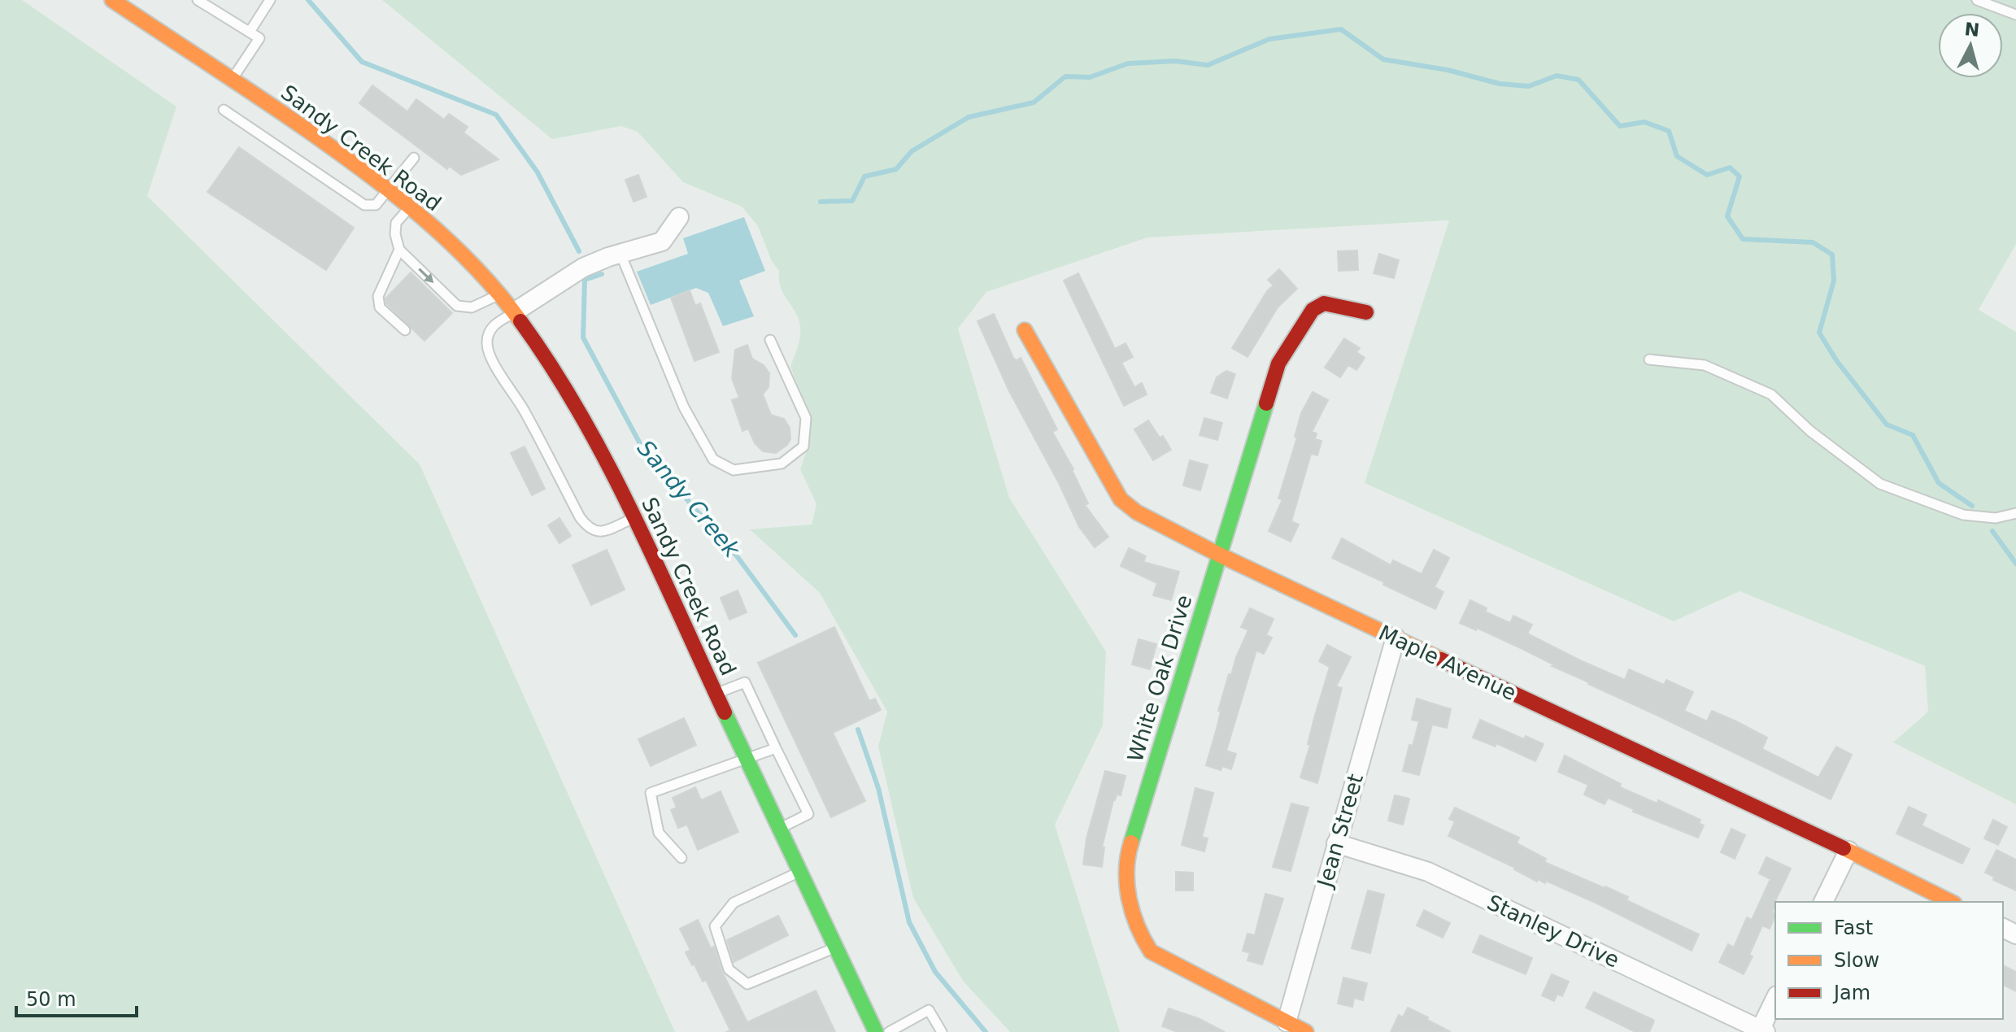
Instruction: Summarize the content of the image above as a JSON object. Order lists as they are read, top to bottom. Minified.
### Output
{"streets":{"street":["Sandy Creek Road","Maple Avenue","White Oak Drive","Jean Street","Stanley Drive"]},"crossings":[["Maple Avenue","White Oak Drive"],["Maple Avenue","Jean Street"],["White Oak Drive","Jean Street"],["Jean Street","Stanley Drive"]],"water":["Sandy Creek"],"legend":["Fast","Slow","Jam"],"scale_bar":"50 m","north":"top"}
